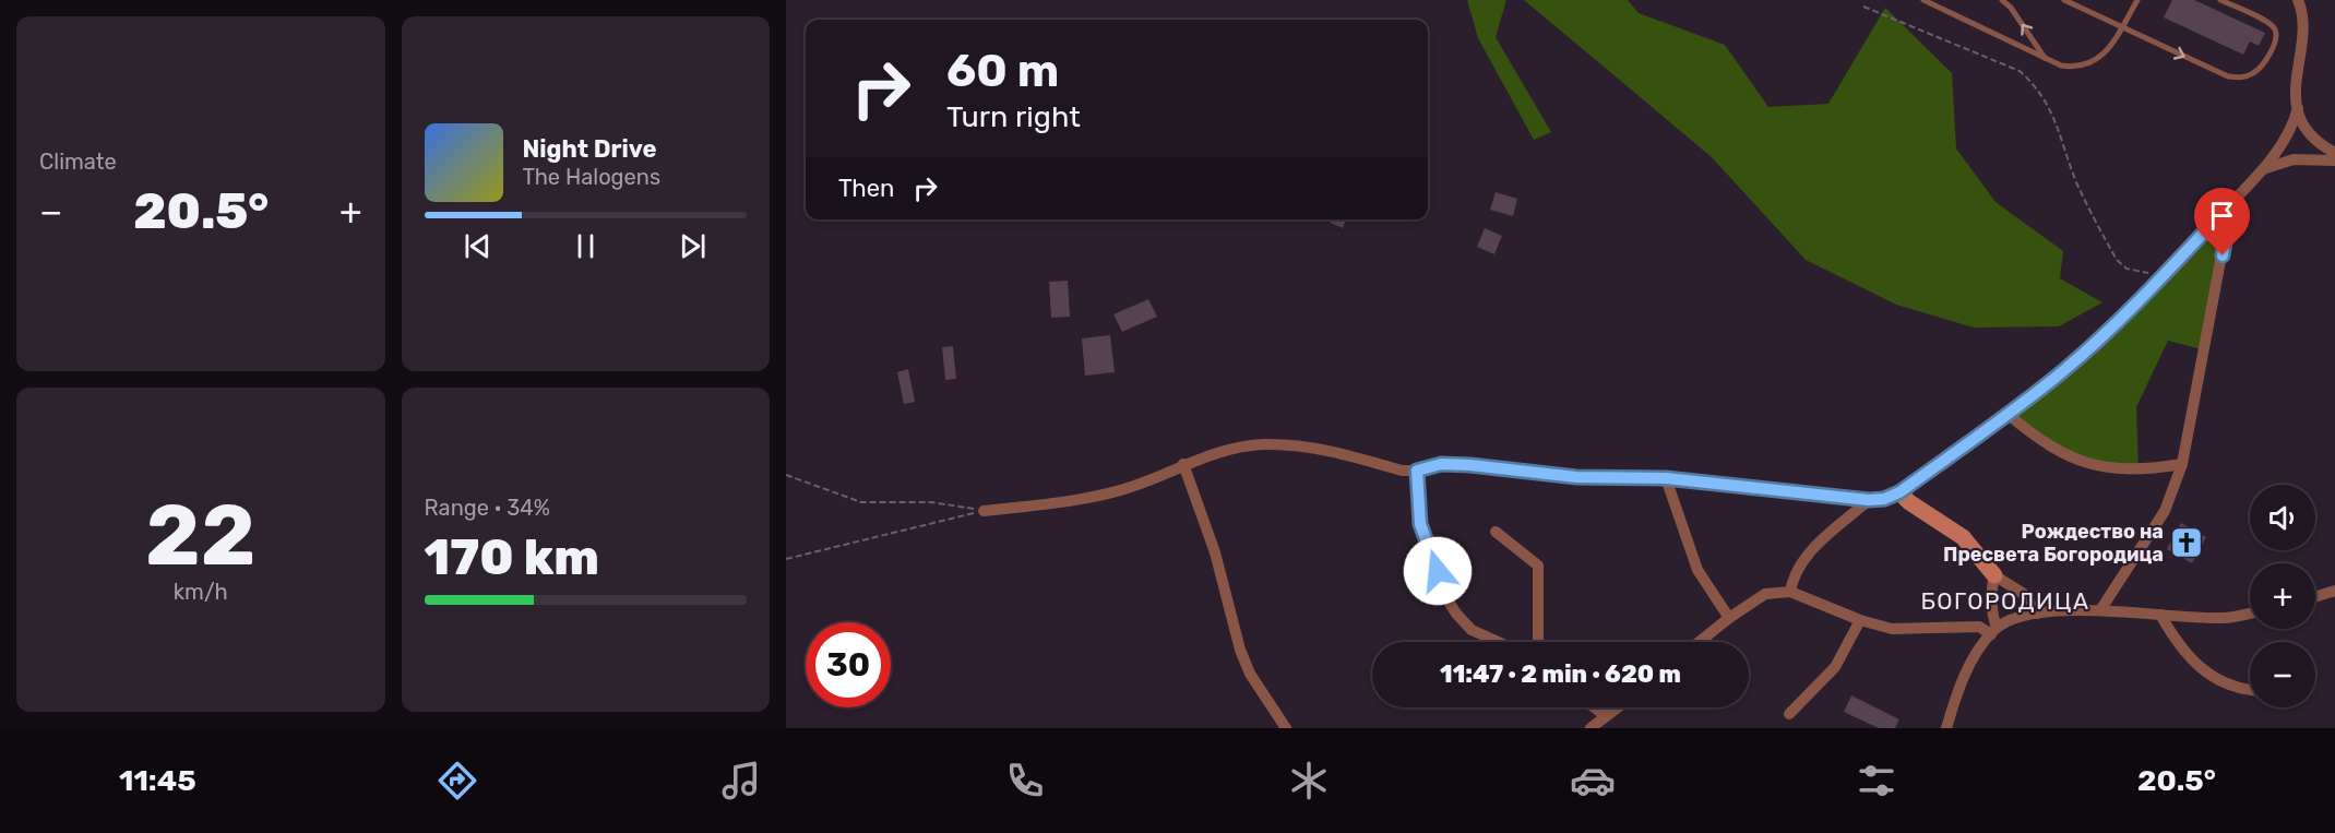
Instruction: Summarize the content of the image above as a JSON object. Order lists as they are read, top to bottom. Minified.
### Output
{"districts":["БОГОРОДИЦА"],"places":{"church":["Рождество на Пресвета Богородица"]},"page":{"tile":["Climate",["22","km/h"],["Range · 34%","170 km"]],"turn":["60 m","Turn right"],"song":["Night Drive","The Halogens"],"then":"Then","heat":["−","20.5°","+"],"map_buttons":["+","−"],"limit":"30","trip":"11:47 · 2 min · 620 m","tabs":["11:45","20.5°"]}}
